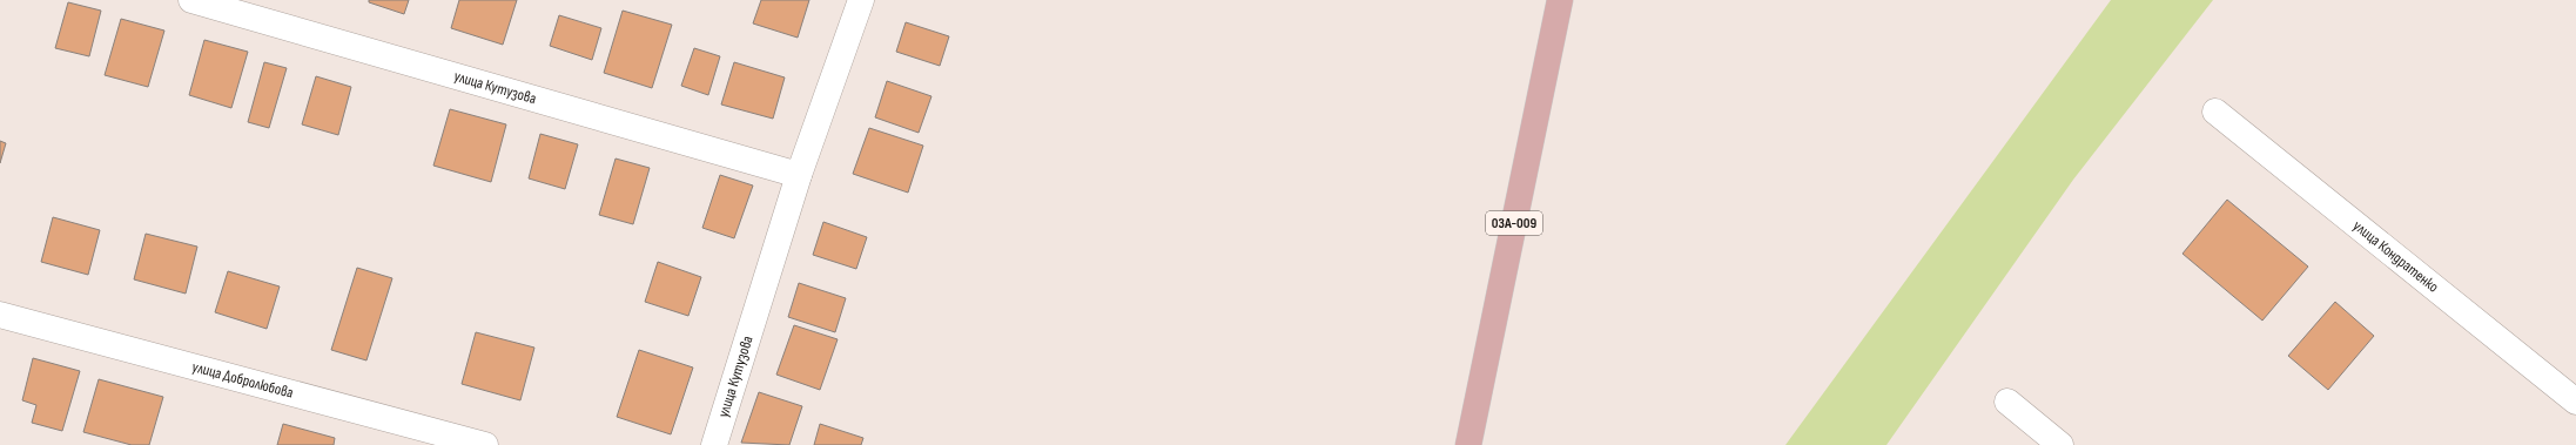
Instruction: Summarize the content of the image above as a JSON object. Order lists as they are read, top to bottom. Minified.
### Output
{"streets":{"main road":["03А-009"],"street":["улица Кутузова","улица Кондратенко","улица Добролюбова"]}}
